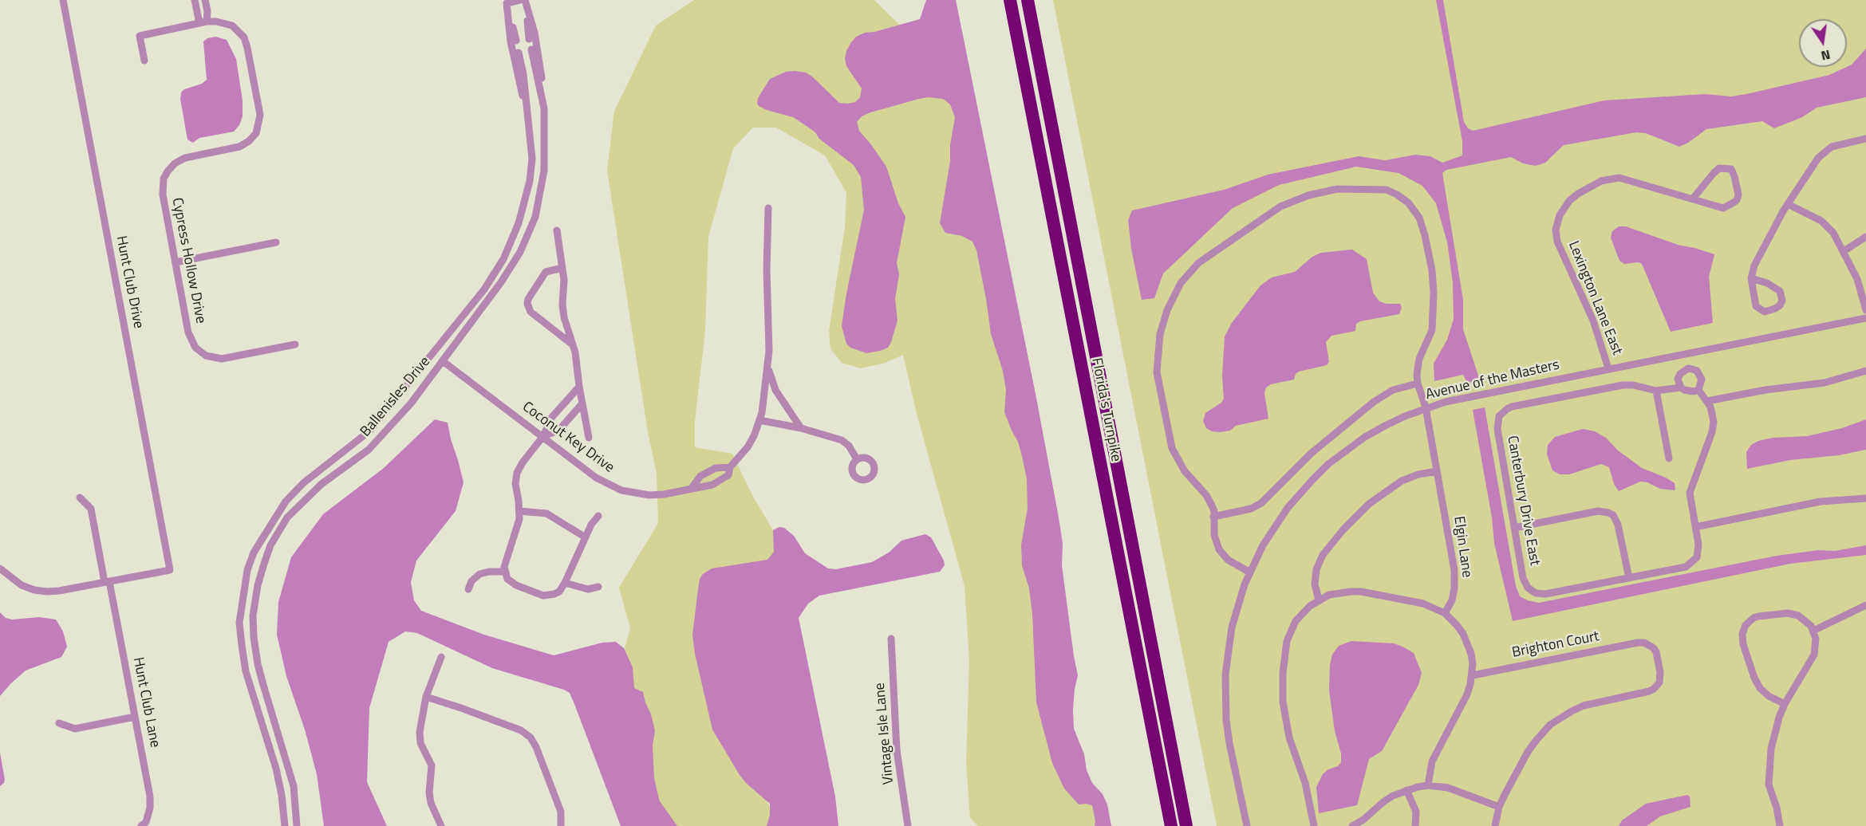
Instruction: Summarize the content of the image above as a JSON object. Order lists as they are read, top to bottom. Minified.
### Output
{"streets":{"highway":["Florida's Turnpike"],"street":["Cypress Hollow Drive","Hunt Club Drive","Lexington Lane East","Avenue of the Masters","Ballenisles Drive","Coconut Key Drive","Canterbury Drive East","Elgin Lane","Brighton Court","Hunt Club Lane","Vintage Isle Lane"]},"crossings":[["Hunt Club Drive","Hunt Club Lane"],["Lexington Lane East","Avenue of the Masters"],["Avenue of the Masters","Elgin Lane"],["Ballenisles Drive","Coconut Key Drive"]],"north":"bottom"}
